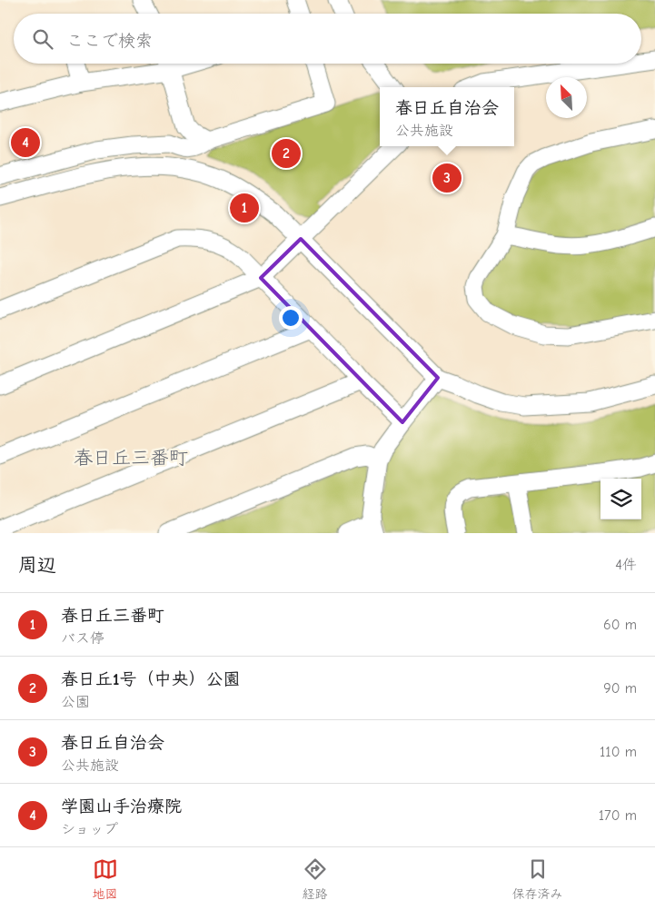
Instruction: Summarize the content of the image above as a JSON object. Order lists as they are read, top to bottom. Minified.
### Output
{"districts":["春日丘三番町"],"north":"top left","page":{"search":"ここで検索","popup":["春日丘自治会","公共施設"],"pins":["4","2","3","1"],"heading":["周辺","4件"],"list":[{"mark":"1","name":"春日丘三番町","note":"バス停","value":"60 m"},{"mark":"2","name":"春日丘1号（中央）公園","note":"公園","value":"90 m"},{"mark":"3","name":"春日丘自治会","note":"公共施設","value":"110 m"},{"mark":"4","name":"学園山手治療院","note":"ショップ","value":"170 m"}],"nav":["地図","経路","保存済み"]}}
